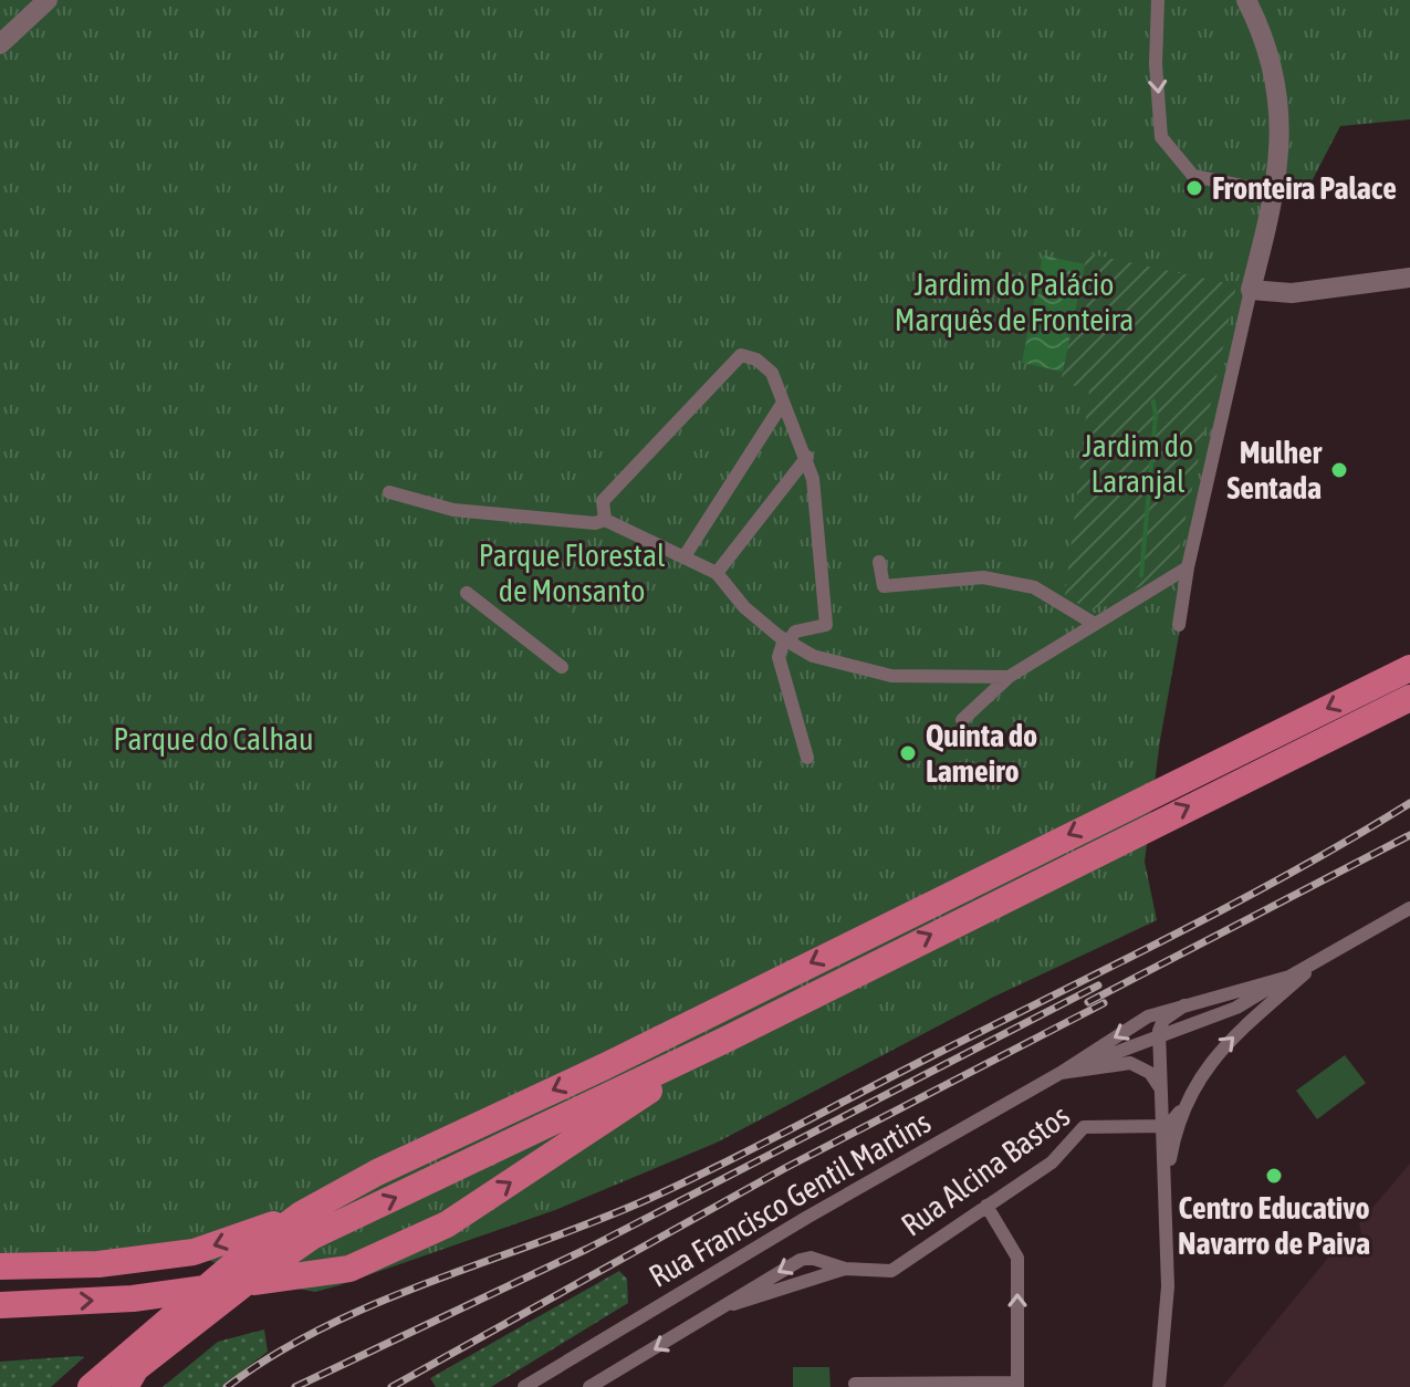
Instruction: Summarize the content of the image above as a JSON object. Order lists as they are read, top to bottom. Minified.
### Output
{"streets":{"street":["Rua Alcina Bastos","Rua Francisco Gentil Martins"]},"parks":["Jardim do Palácio Marquês de Fronteira","Jardim do Laranjal","Parque Florestal de Monsanto","Parque do Calhau"],"places":["Fronteira Palace","Mulher Sentada","Quinta do Lameiro","Centro Educativo Navarro de Paiva"]}
